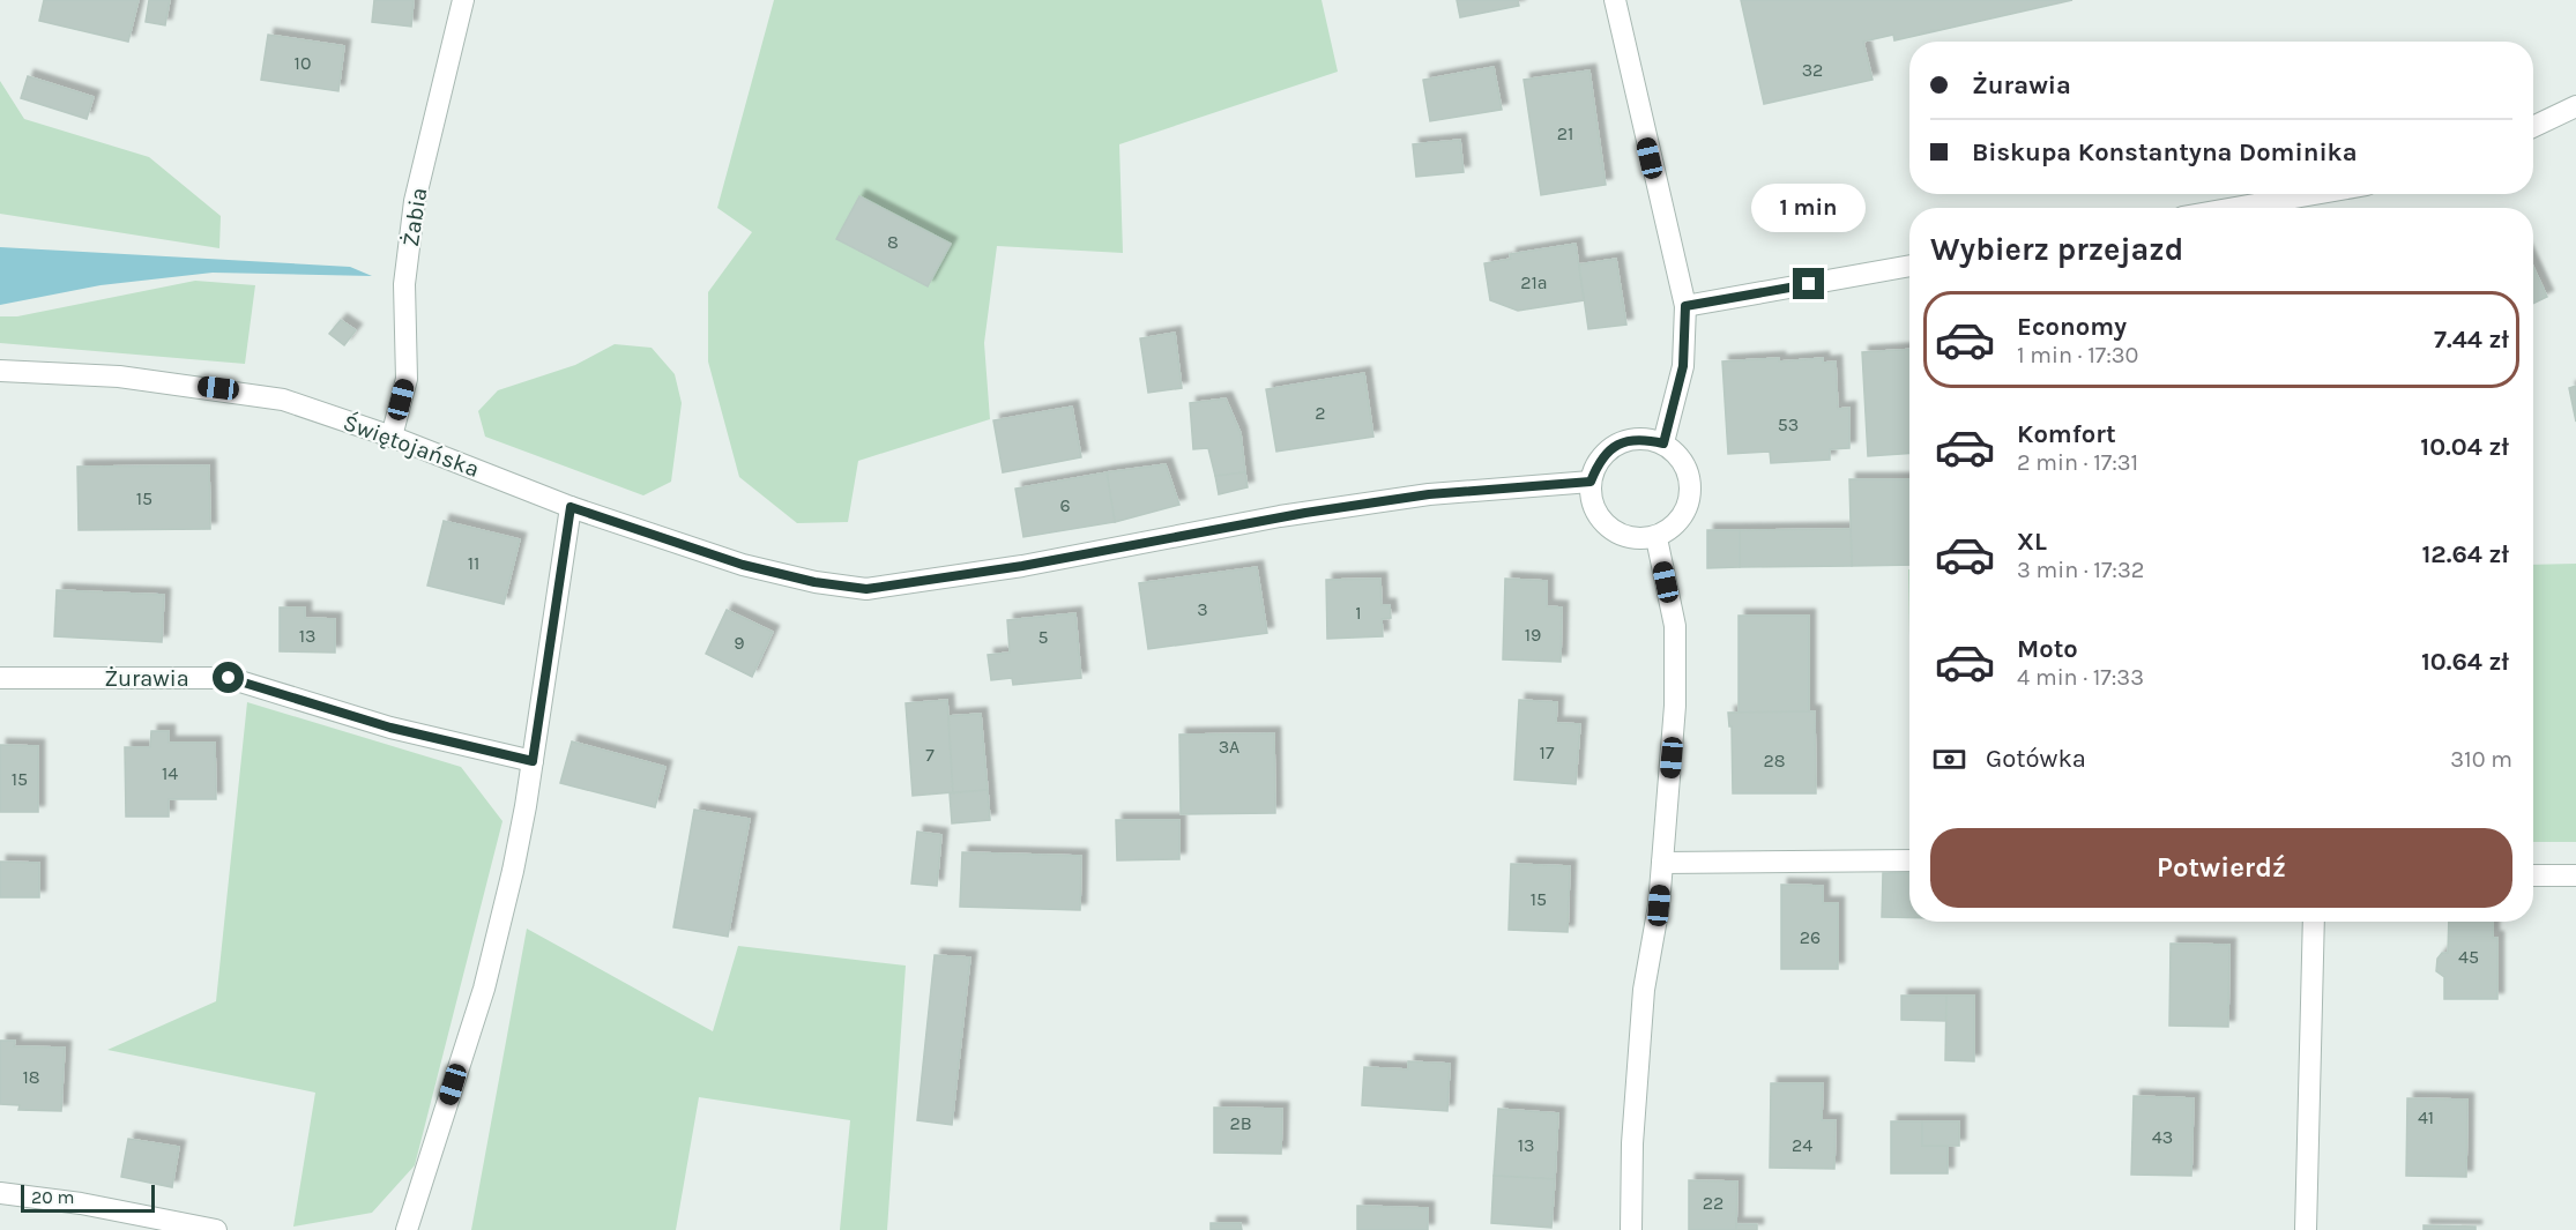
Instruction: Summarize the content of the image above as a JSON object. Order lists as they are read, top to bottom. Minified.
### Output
{"streets":{"street":["Żabia","Świętojańska","Żurawia"]},"crossings":[["Żabia","Świętojańska"]],"house_numbers":["10","32","21","8","21a","2","53","15","6","11","3","1","19","13","5","9","3A","17","7","28","14","15","15","26","45","18","41","2B","43","13","24","22"],"scale_bar":"20 m","page":{"banner":["Żurawia","Biskupa Konstantyna Dominika"],"bubble":"1 min","heading":"Wybierz przejazd","list":[{"name":"Economy","note":"1 min · 17:30","value":"7.44 zł"},{"name":"Komfort","note":"2 min · 17:31","value":"10.04 zł"},{"name":"XL","note":"3 min · 17:32","value":"12.64 zł"},{"name":"Moto","note":"4 min · 17:33","value":"10.64 zł"}],"pay":["Gotówka","310 m"],"buttons":"Potwierdź","scale":"20 m"}}
